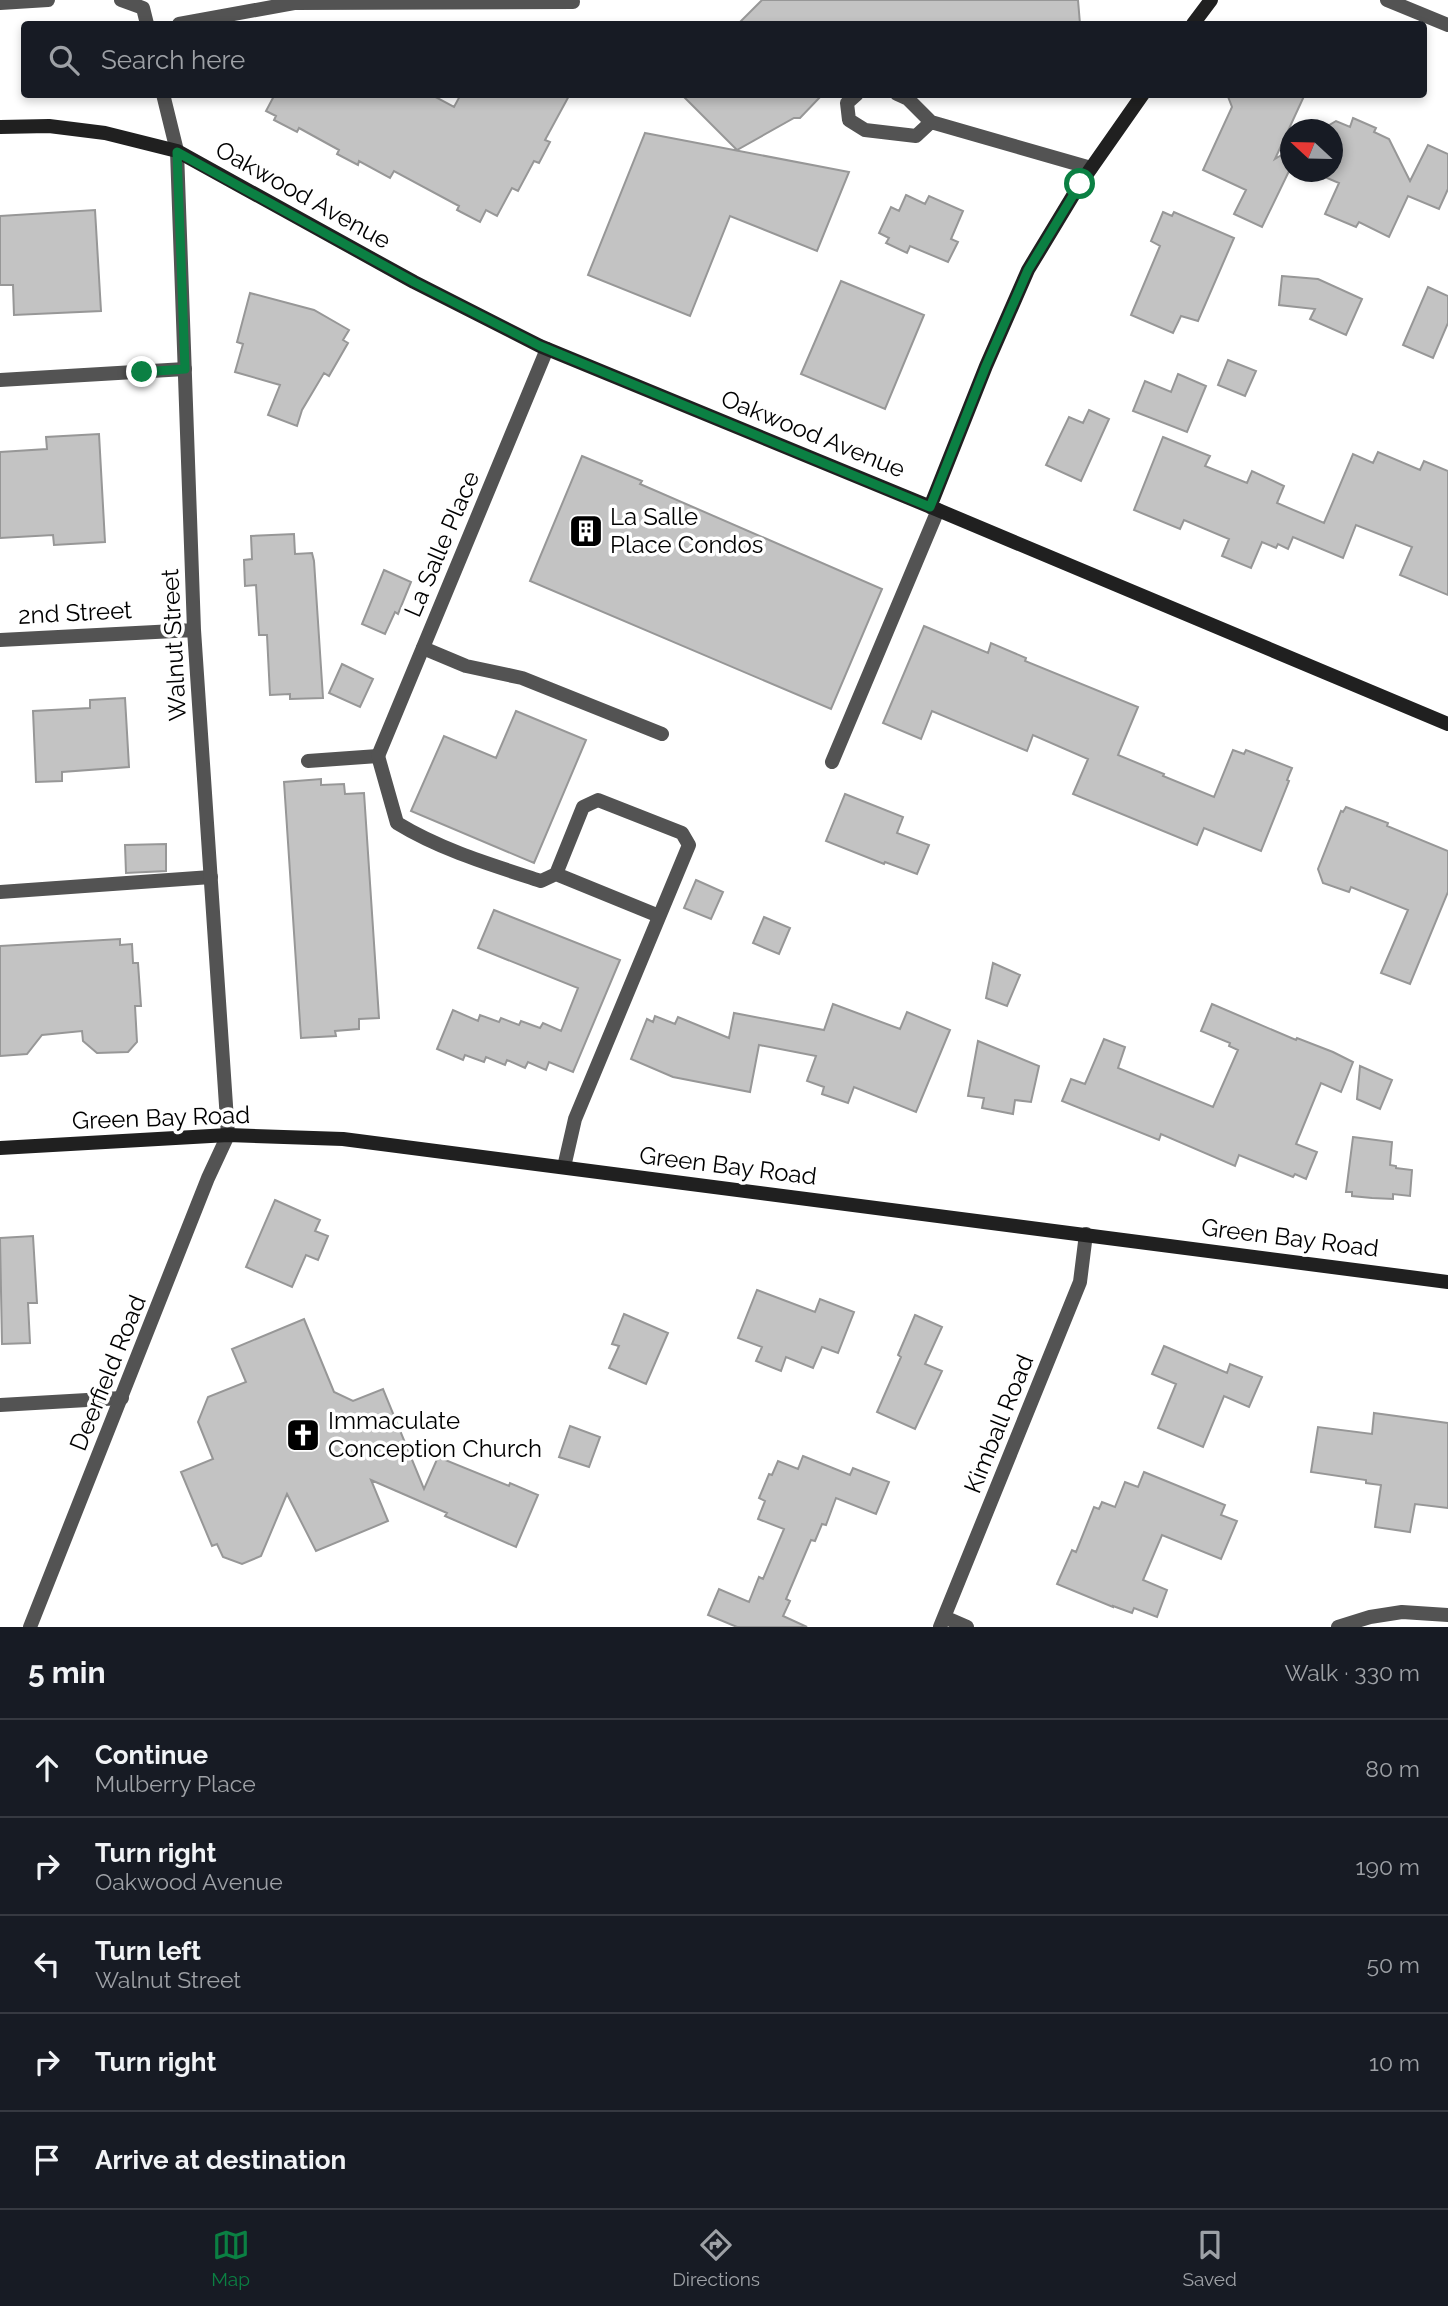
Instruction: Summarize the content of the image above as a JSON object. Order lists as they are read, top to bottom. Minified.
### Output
{"streets":{"street":["Oakwood Avenue","La Salle Place","2nd Street","Walnut Street","Green Bay Road","Deerfield Road","Kimball Road"]},"crossings":[["Oakwood Avenue","La Salle Place"],["Oakwood Avenue","Walnut Street"],["2nd Street","Walnut Street"],["Walnut Street","Green Bay Road"],["Walnut Street","Deerfield Road"],["Green Bay Road","Deerfield Road"],["Green Bay Road","Kimball Road"]],"places":{"building":["La Salle Place Condos"],"church":["Immaculate Conception Church"]},"north":"left","page":{"search":"Search here","heading":["5 min","Walk · 330 m"],"list":[["Continue","Mulberry Place","80 m"],["Turn right","Oakwood Avenue","190 m"],["Turn left","Walnut Street","50 m"],["Turn right","10 m"],"Arrive at destination"],"nav":["Map","Directions","Saved"]}}
